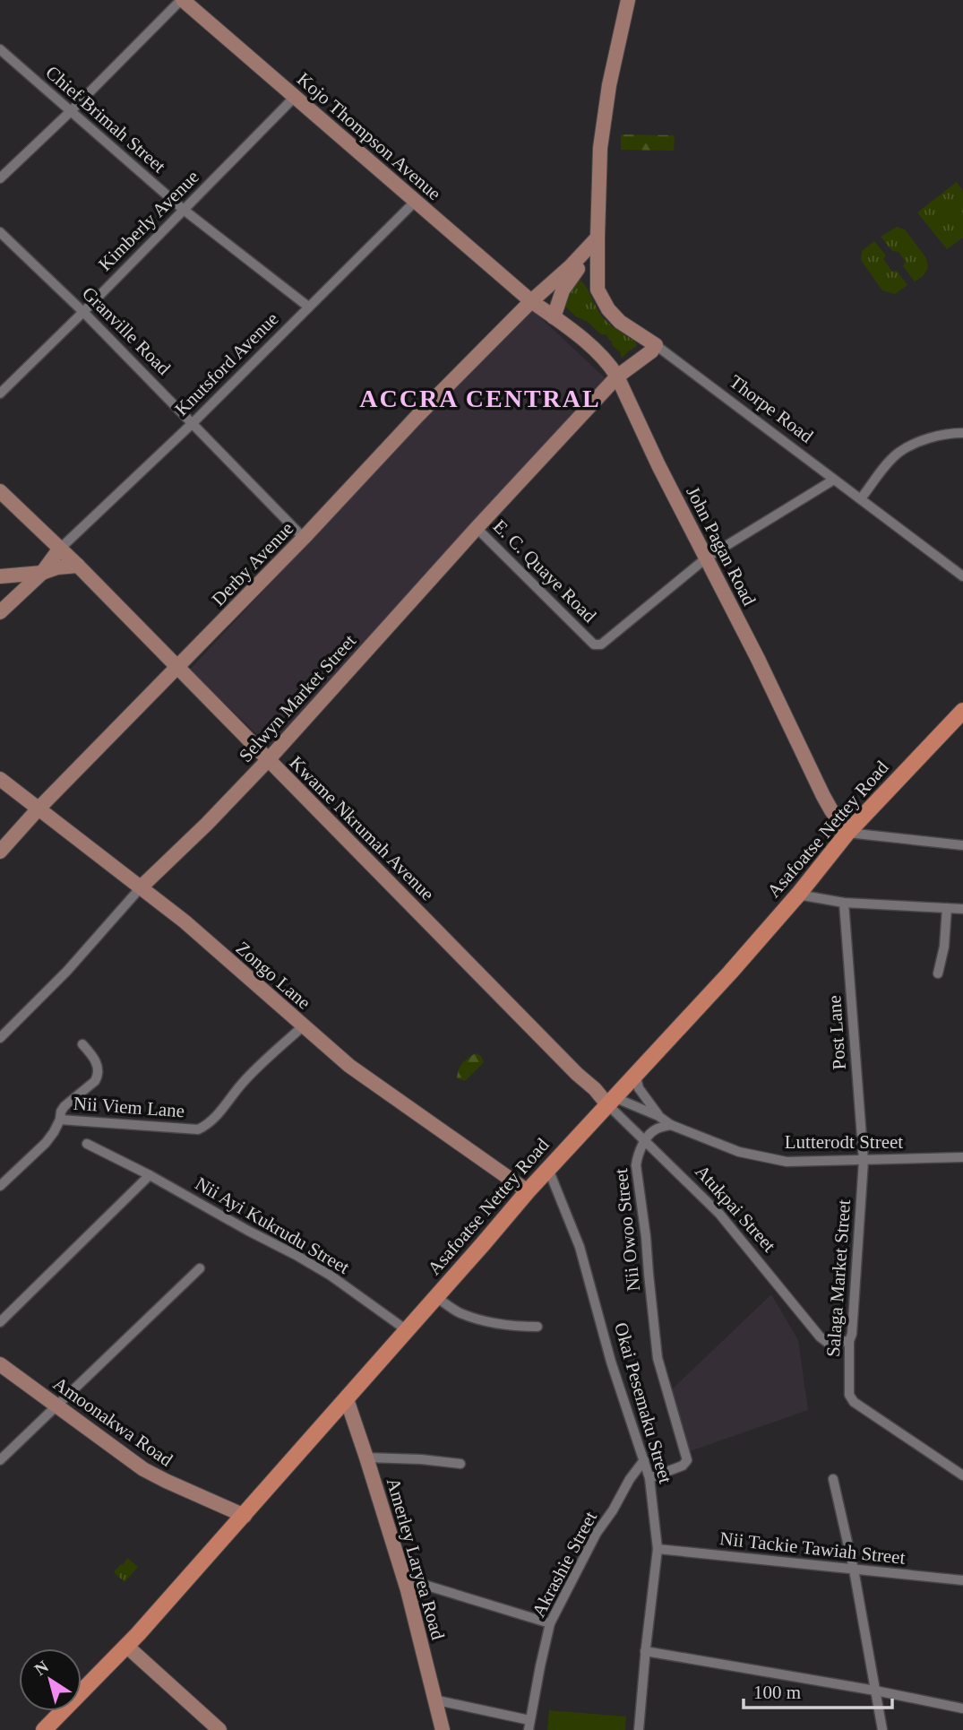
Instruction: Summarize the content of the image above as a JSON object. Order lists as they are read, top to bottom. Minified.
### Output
{"streets":{"main road":["Kojo Thompson Avenue","Thorpe Road","John Pagan Road","Derby Avenue","Selwyn Market Street","Kwame Nkrumah Avenue","Asafoatse Nettey Road","Zongo Lane","Amoonakwa Road","Amerley Laryea Road"],"street":["Chief Brimah Street","Kimberly Avenue","Granville Road","Knutsford Avenue","E. C. Quaye Road","Post Lane","Nii Viem Lane","Lutterodt Street","Atukpai Street","Nii Ayi Kukrudu Street","Nii Owoo Street","Salaga Market Street","Okai Pesemaku Street","Nii Tackie Tawiah Street","Akrashie Street"]},"crossings":[["Chief Brimah Street","Kimberly Avenue"],["Chief Brimah Street","Knutsford Avenue"],["Kojo Thompson Avenue","Kimberly Avenue"],["Kojo Thompson Avenue","Knutsford Avenue"],["Kojo Thompson Avenue","John Pagan Road"],["Kojo Thompson Avenue","Derby Avenue"],["Kimberly Avenue","Granville Road"],["Granville Road","Knutsford Avenue"],["Granville Road","Derby Avenue"],["Knutsford Avenue","Kwame Nkrumah Avenue"],["Thorpe Road","E. C. Quaye Road"],["Thorpe Road","Selwyn Market Street"],["John Pagan Road","Derby Avenue"],["John Pagan Road","E. C. Quaye Road"],["John Pagan Road","Selwyn Market Street"],["John Pagan Road","Asafoatse Nettey Road"],["Derby Avenue","Kwame Nkrumah Avenue"],["Derby Avenue","Zongo Lane"],["E. C. Quaye Road","Selwyn Market Street"],["Selwyn Market Street","Kwame Nkrumah Avenue"],["Selwyn Market Street","Zongo Lane"],["Kwame Nkrumah Avenue","Asafoatse Nettey Road"],["Kwame Nkrumah Avenue","Atukpai Street"],["Asafoatse Nettey Road","Zongo Lane"],["Asafoatse Nettey Road","Atukpai Street"],["Asafoatse Nettey Road","Nii Ayi Kukrudu Street"],["Asafoatse Nettey Road","Okai Pesemaku Street"],["Asafoatse Nettey Road","Amoonakwa Road"],["Asafoatse Nettey Road","Amerley Laryea Road"],["Zongo Lane","Nii Viem Lane"],["Post Lane","Lutterodt Street"],["Post Lane","Salaga Market Street"],["Lutterodt Street","Salaga Market Street"],["Atukpai Street","Nii Owoo Street"],["Atukpai Street","Salaga Market Street"],["Nii Owoo Street","Okai Pesemaku Street"],["Okai Pesemaku Street","Nii Tackie Tawiah Street"],["Okai Pesemaku Street","Akrashie Street"]],"districts":["ACCRA CENTRAL"],"scale_bar":"100 m","north":"top left"}
